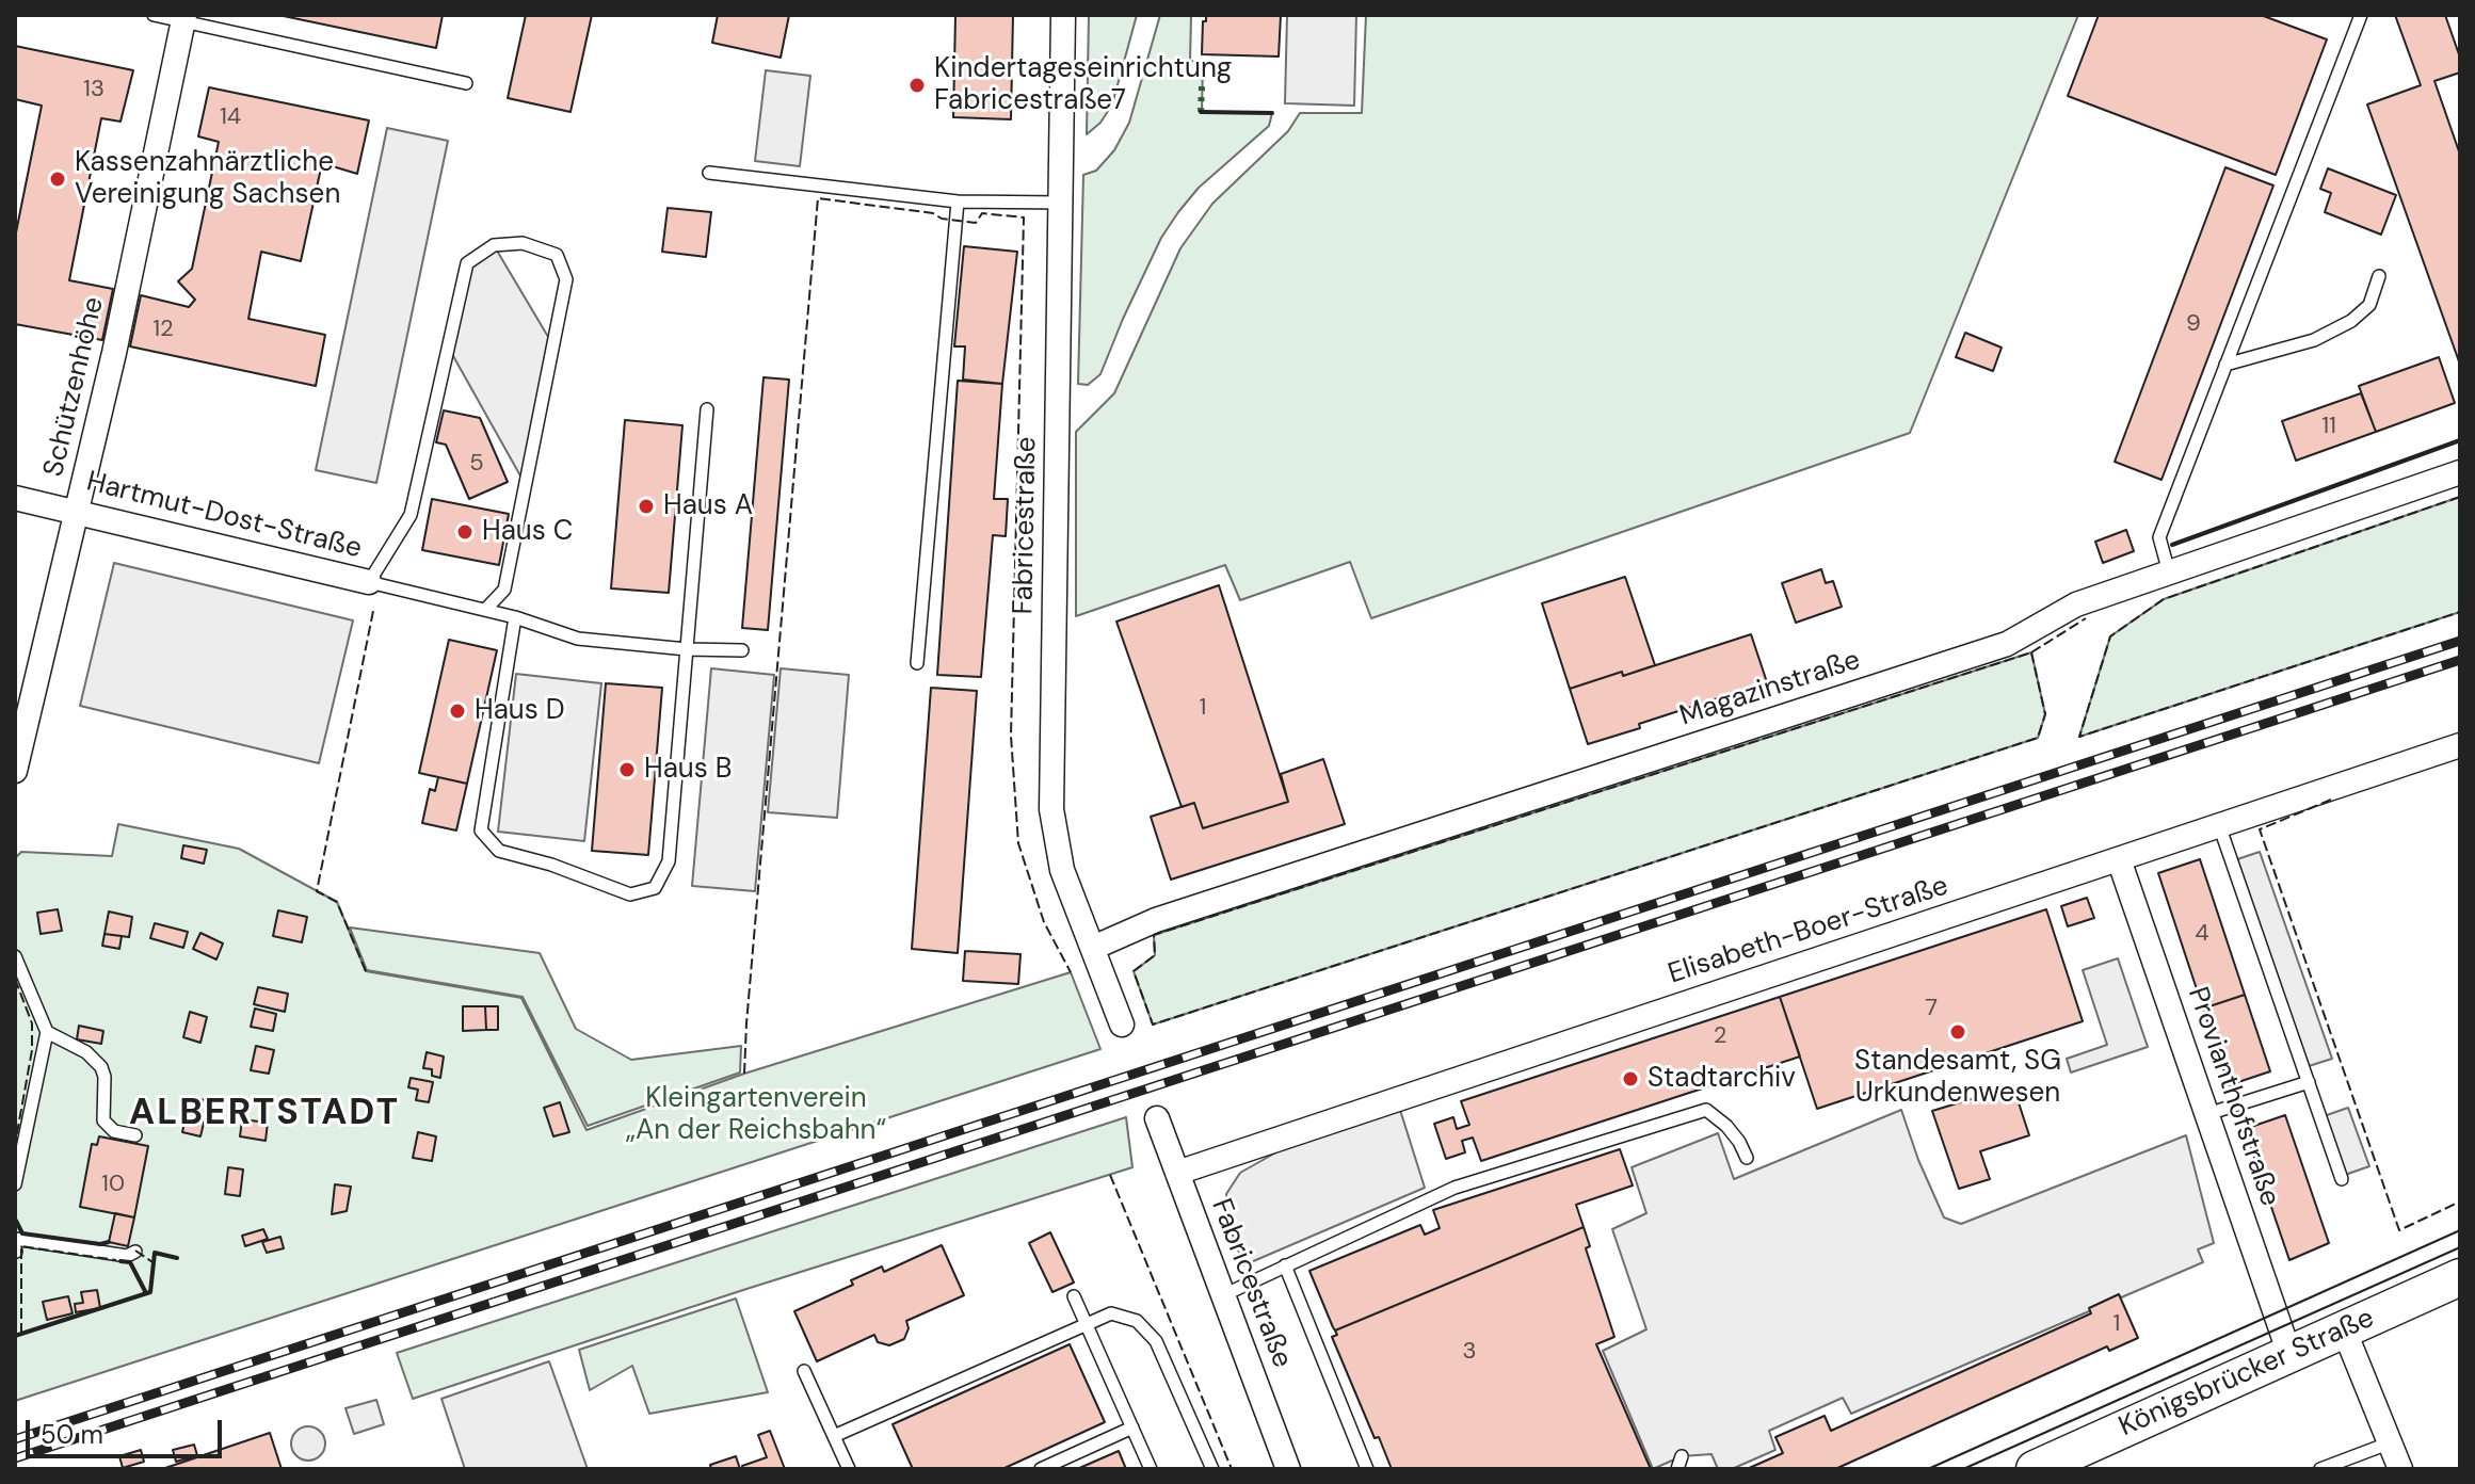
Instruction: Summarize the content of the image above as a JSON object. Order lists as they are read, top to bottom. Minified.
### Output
{"streets":{"main road":["Königsbrücker Straße"],"street":["Schützenhöhe","Hartmut-Dost-Straße","Fabricestraße","Magazinstraße","Elisabeth-Boer-Straße","Provianthofstraße"]},"crossings":[["Schützenhöhe","Hartmut-Dost-Straße"],["Fabricestraße","Magazinstraße"],["Fabricestraße","Elisabeth-Boer-Straße"],["Elisabeth-Boer-Straße","Provianthofstraße"],["Provianthofstraße","Königsbrücker Straße"]],"districts":["ALBERTSTADT"],"parks":["Kleingartenverein „An der Reichsbahn“"],"places":["Kindertageseinrichtung Fabricestraße7","Kassenzahnärztliche Vereinigung Sachsen","Haus A","Haus C","Haus D","Haus B","Standesamt, SG Urkundenwesen","Stadtarchiv"],"house_numbers":["13","14","9","12","11","5","1","4","7","2","10","1","3"],"scale_bar":"50 m"}
